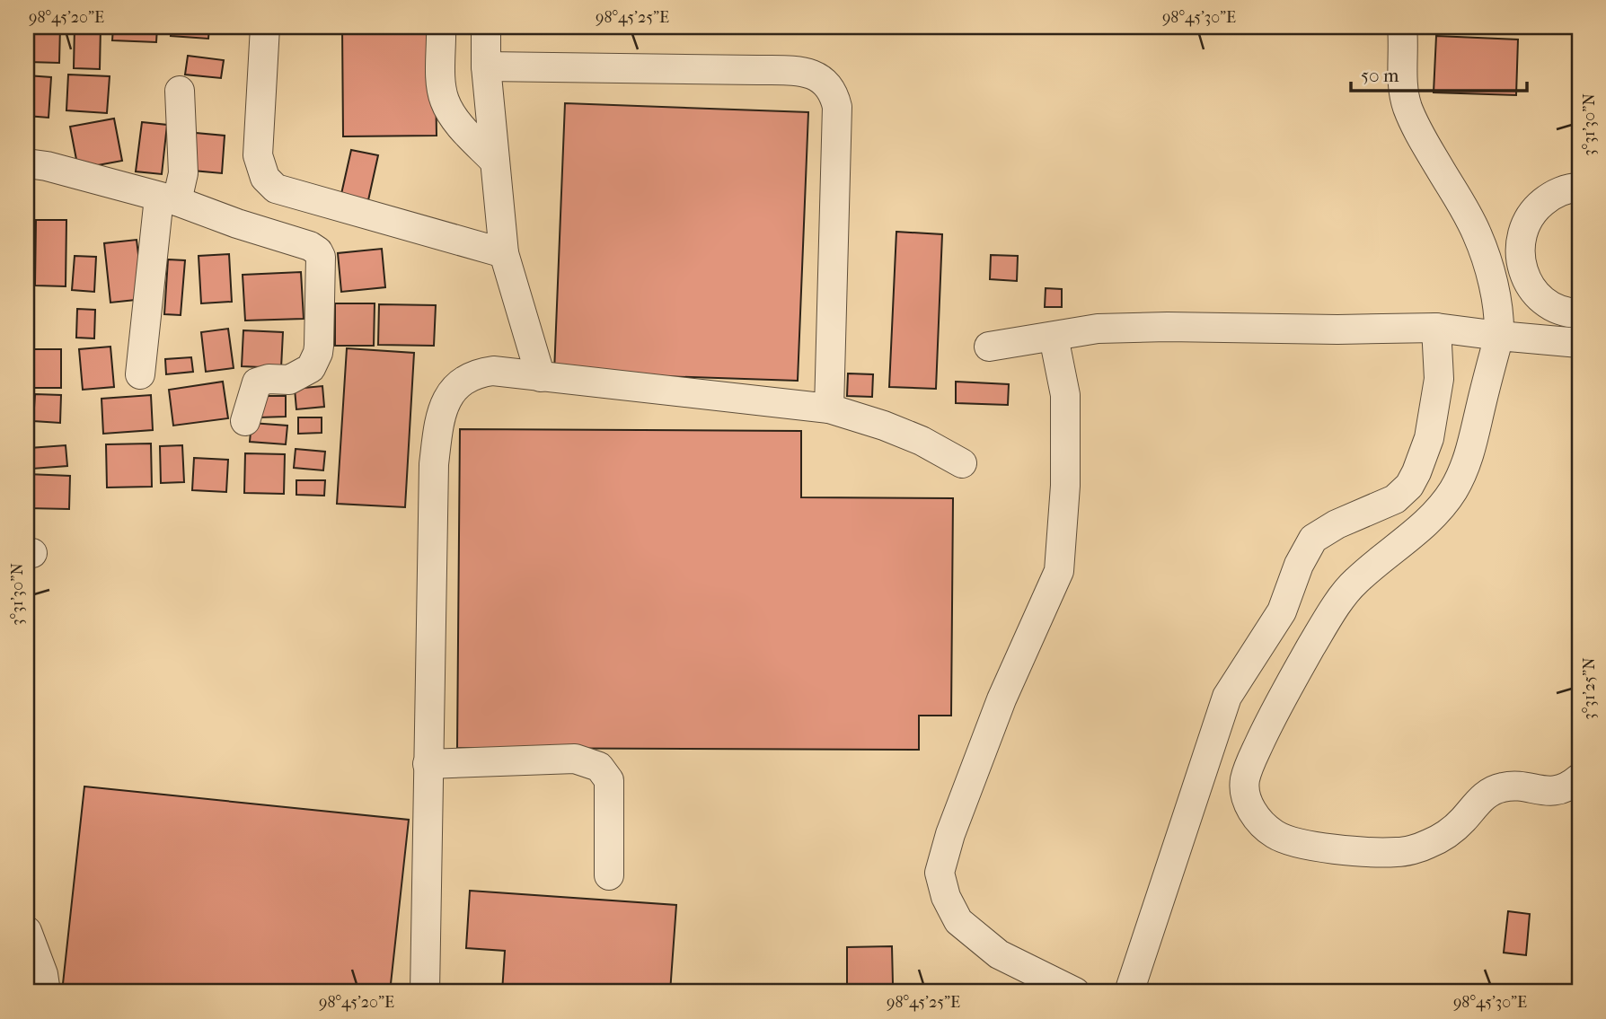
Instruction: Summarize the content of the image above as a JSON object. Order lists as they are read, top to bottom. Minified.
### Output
{"scale_bar":"50 m","coordinates":["98°45'20\"E","98°45'25\"E","98°45'30\"E","3°31'30\"N","3°31'25\"N"]}
